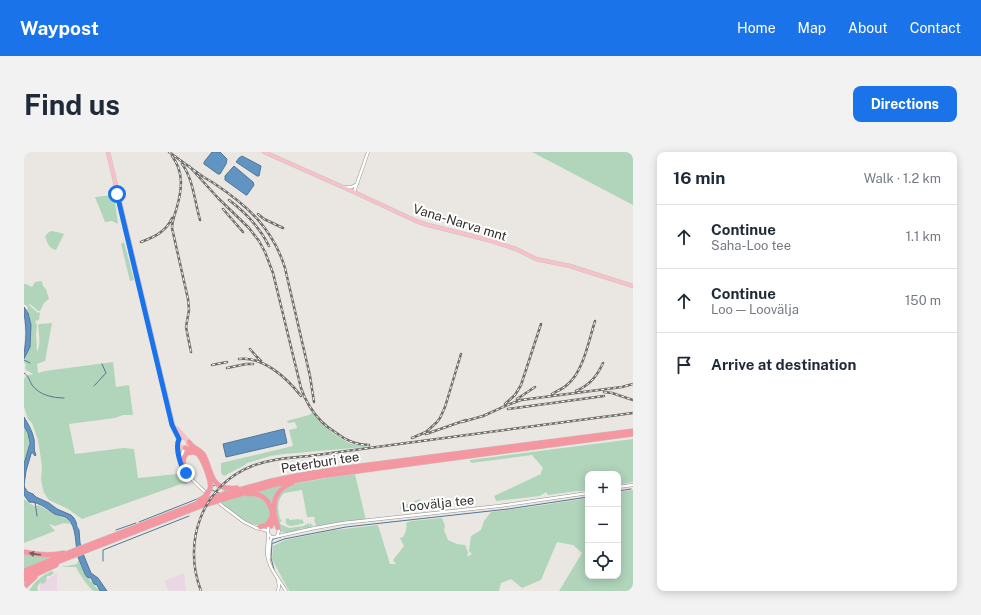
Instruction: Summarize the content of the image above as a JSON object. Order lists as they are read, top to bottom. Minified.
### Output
{"streets":{"highway":["Peterburi tee"],"main road":["Vana-Narva mnt"],"street":["Loovälja tee"]},"page":{"header":"Waypost","nav":["Home","Map","About","Contact"],"buttons":"Directions","title":"Find us","heading":["16 min","Walk · 1.2 km"],"list":[["Continue","Saha-Loo tee","1.1 km"],["Continue","Loo — Loovälja","150 m"],"Arrive at destination"],"map_buttons":["+","−"]}}
